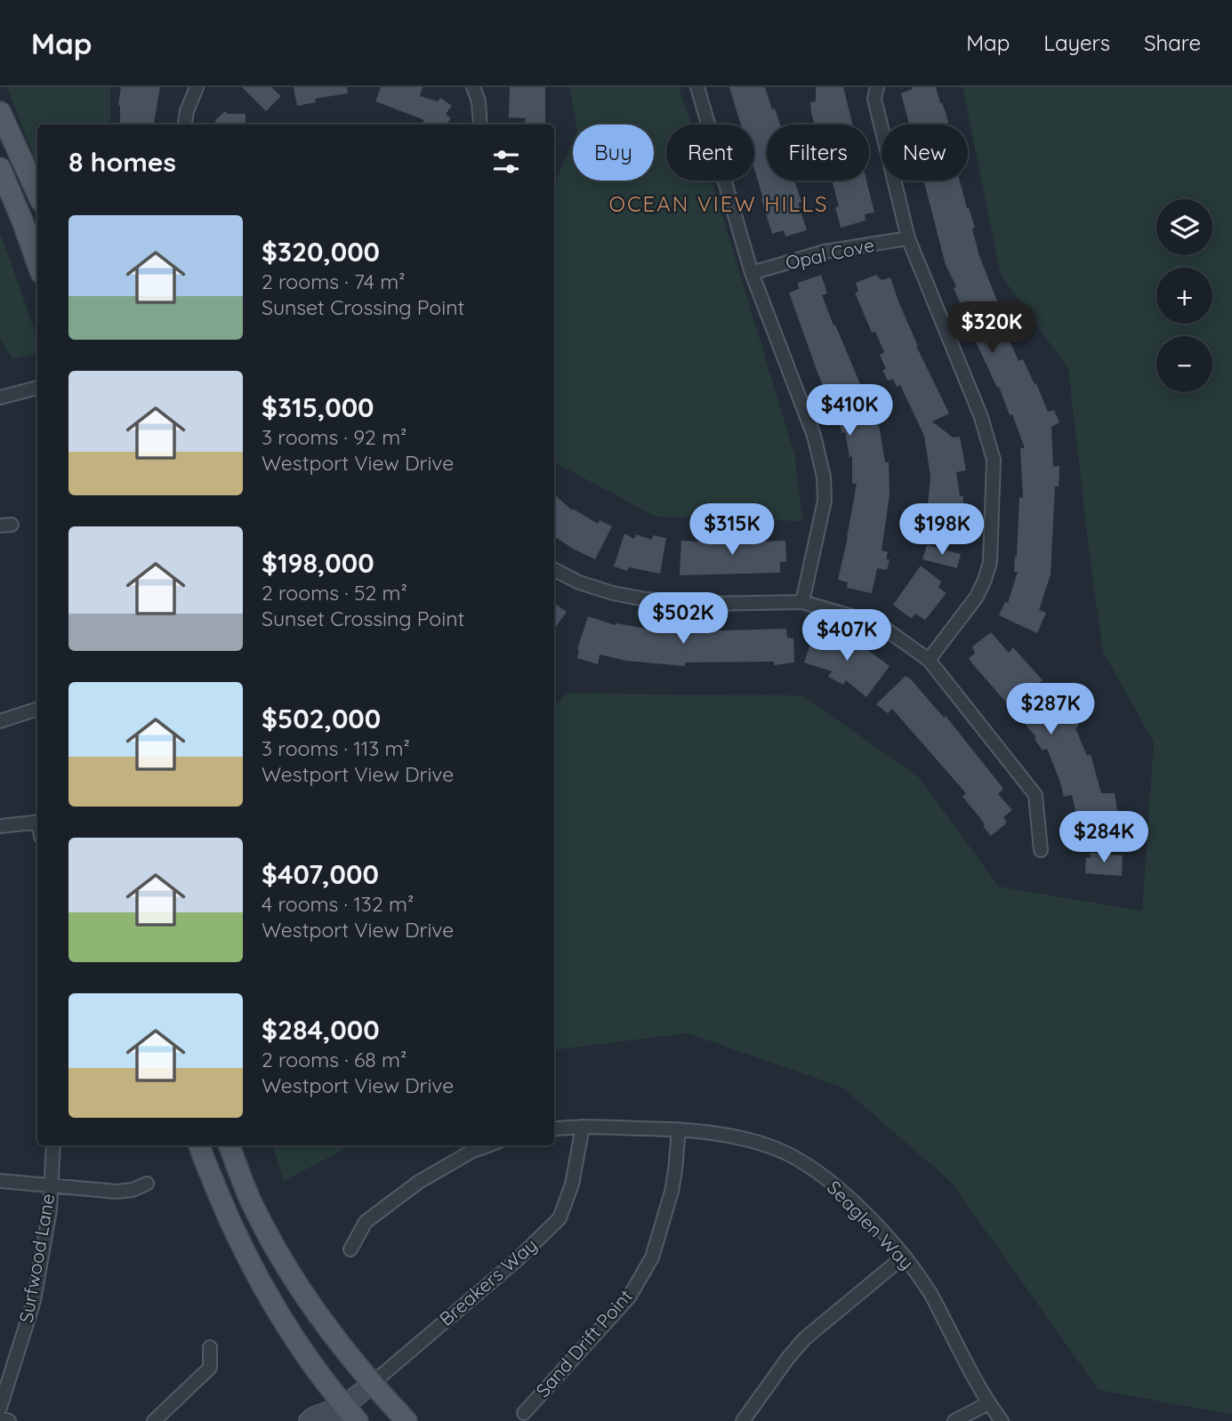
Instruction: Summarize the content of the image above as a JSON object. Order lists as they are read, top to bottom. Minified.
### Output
{"streets":{"street":["Opal Cove","Seaglen Way","Surfwood Lane","Breakers Way","Sand Drift Point"]},"crossings":[["Seaglen Way","Breakers Way"],["Seaglen Way","Sand Drift Point"]],"districts":["OCEAN VIEW HILLS"],"page":{"header":"Map","nav":["Map","Layers","Share"],"chip":["Buy","Rent","Filters","New"],"heading":"8 homes","map_buttons":["+","−"],"list":[{"name":"$320,000","note":"2 rooms · 74 m² · Sunset Crossing Point"},{"name":"$315,000","note":"3 rooms · 92 m² · Westport View Drive"},{"name":"$198,000","note":"2 rooms · 52 m² · Sunset Crossing Point"},{"name":"$502,000","note":"3 rooms · 113 m² · Westport View Drive"},{"name":"$407,000","note":"4 rooms · 132 m² · Westport View Drive"},{"name":"$284,000","note":"2 rooms · 68 m² · Westport View Drive"}],"price":["$320K","$410K","$315K","$198K","$502K","$407K","$287K","$284K"]}}
